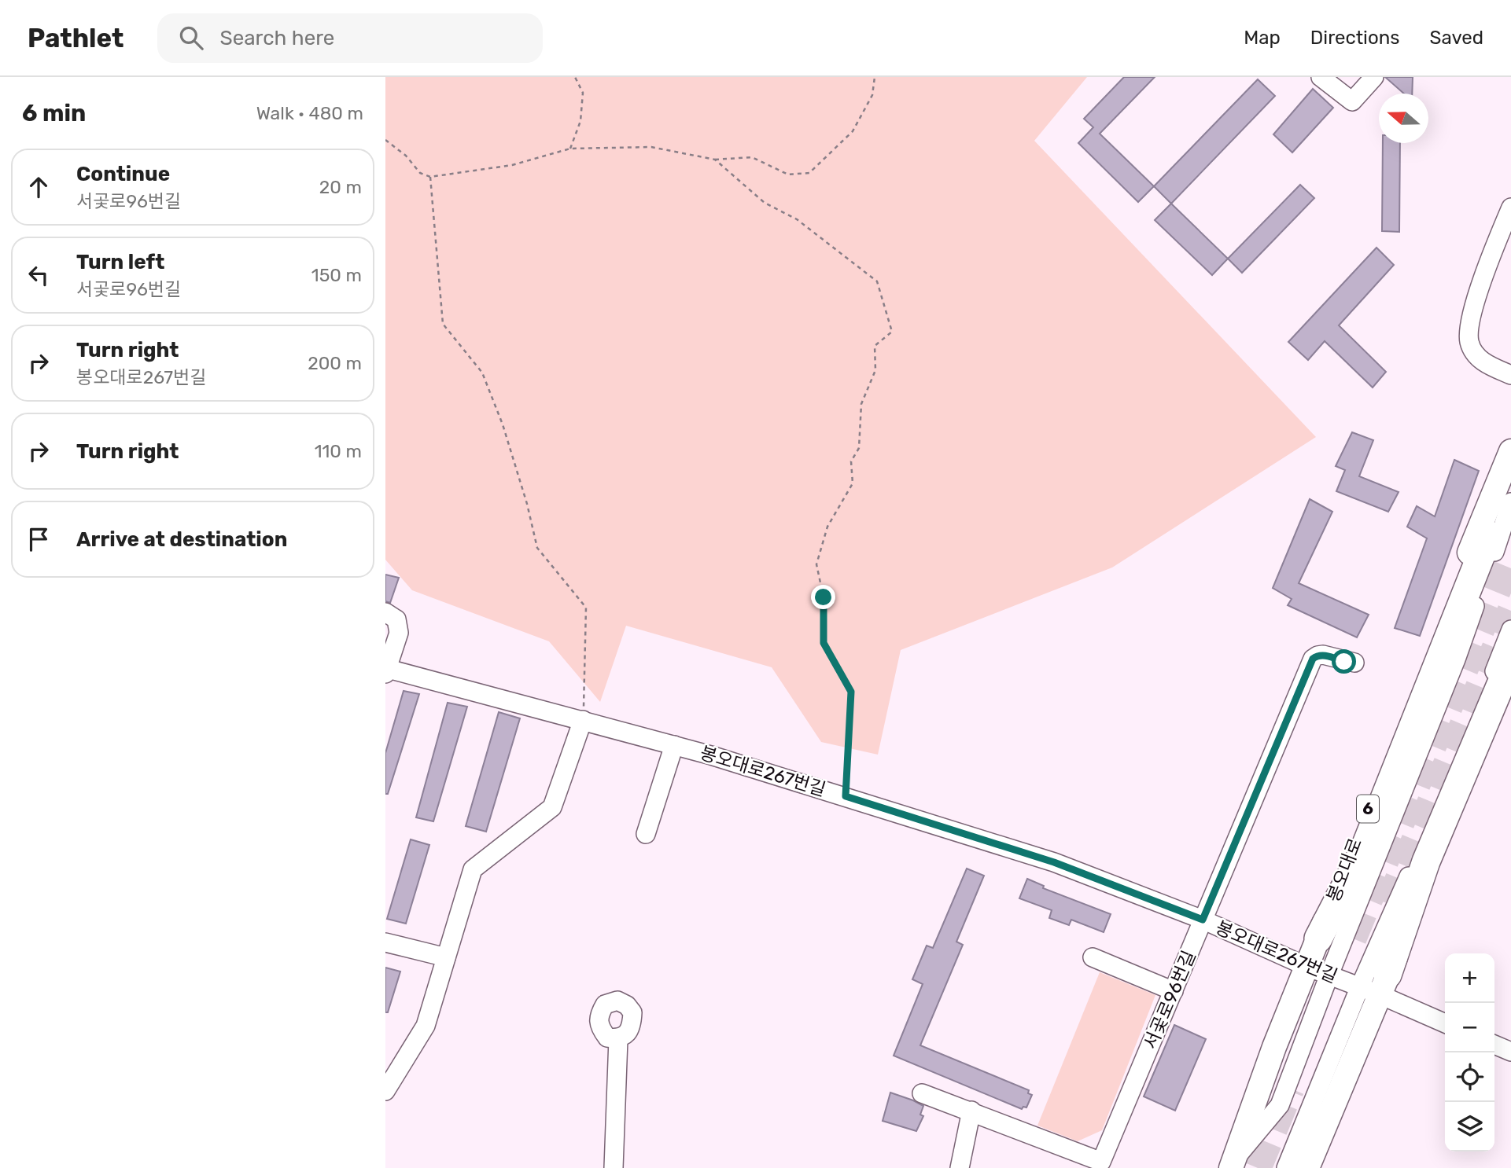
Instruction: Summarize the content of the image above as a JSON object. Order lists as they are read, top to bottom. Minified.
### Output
{"streets":{"main road":["6","봉오대로"],"street":["봉오대로267번길","서곷로96번길"]},"crossings":[["봉오대로267번길","봉오대로"],["봉오대로267번길","서곷로96번길"]],"north":"left","page":{"header":"Pathlet","search":"Search here","nav":["Map","Directions","Saved"],"heading":["6 min","Walk · 480 m"],"list":[["Continue","서곷로96번길","20 m"],["Turn left","서곷로96번길","150 m"],["Turn right","봉오대로267번길","200 m"],["Turn right","110 m"],"Arrive at destination"],"map_buttons":["+","−"]}}
